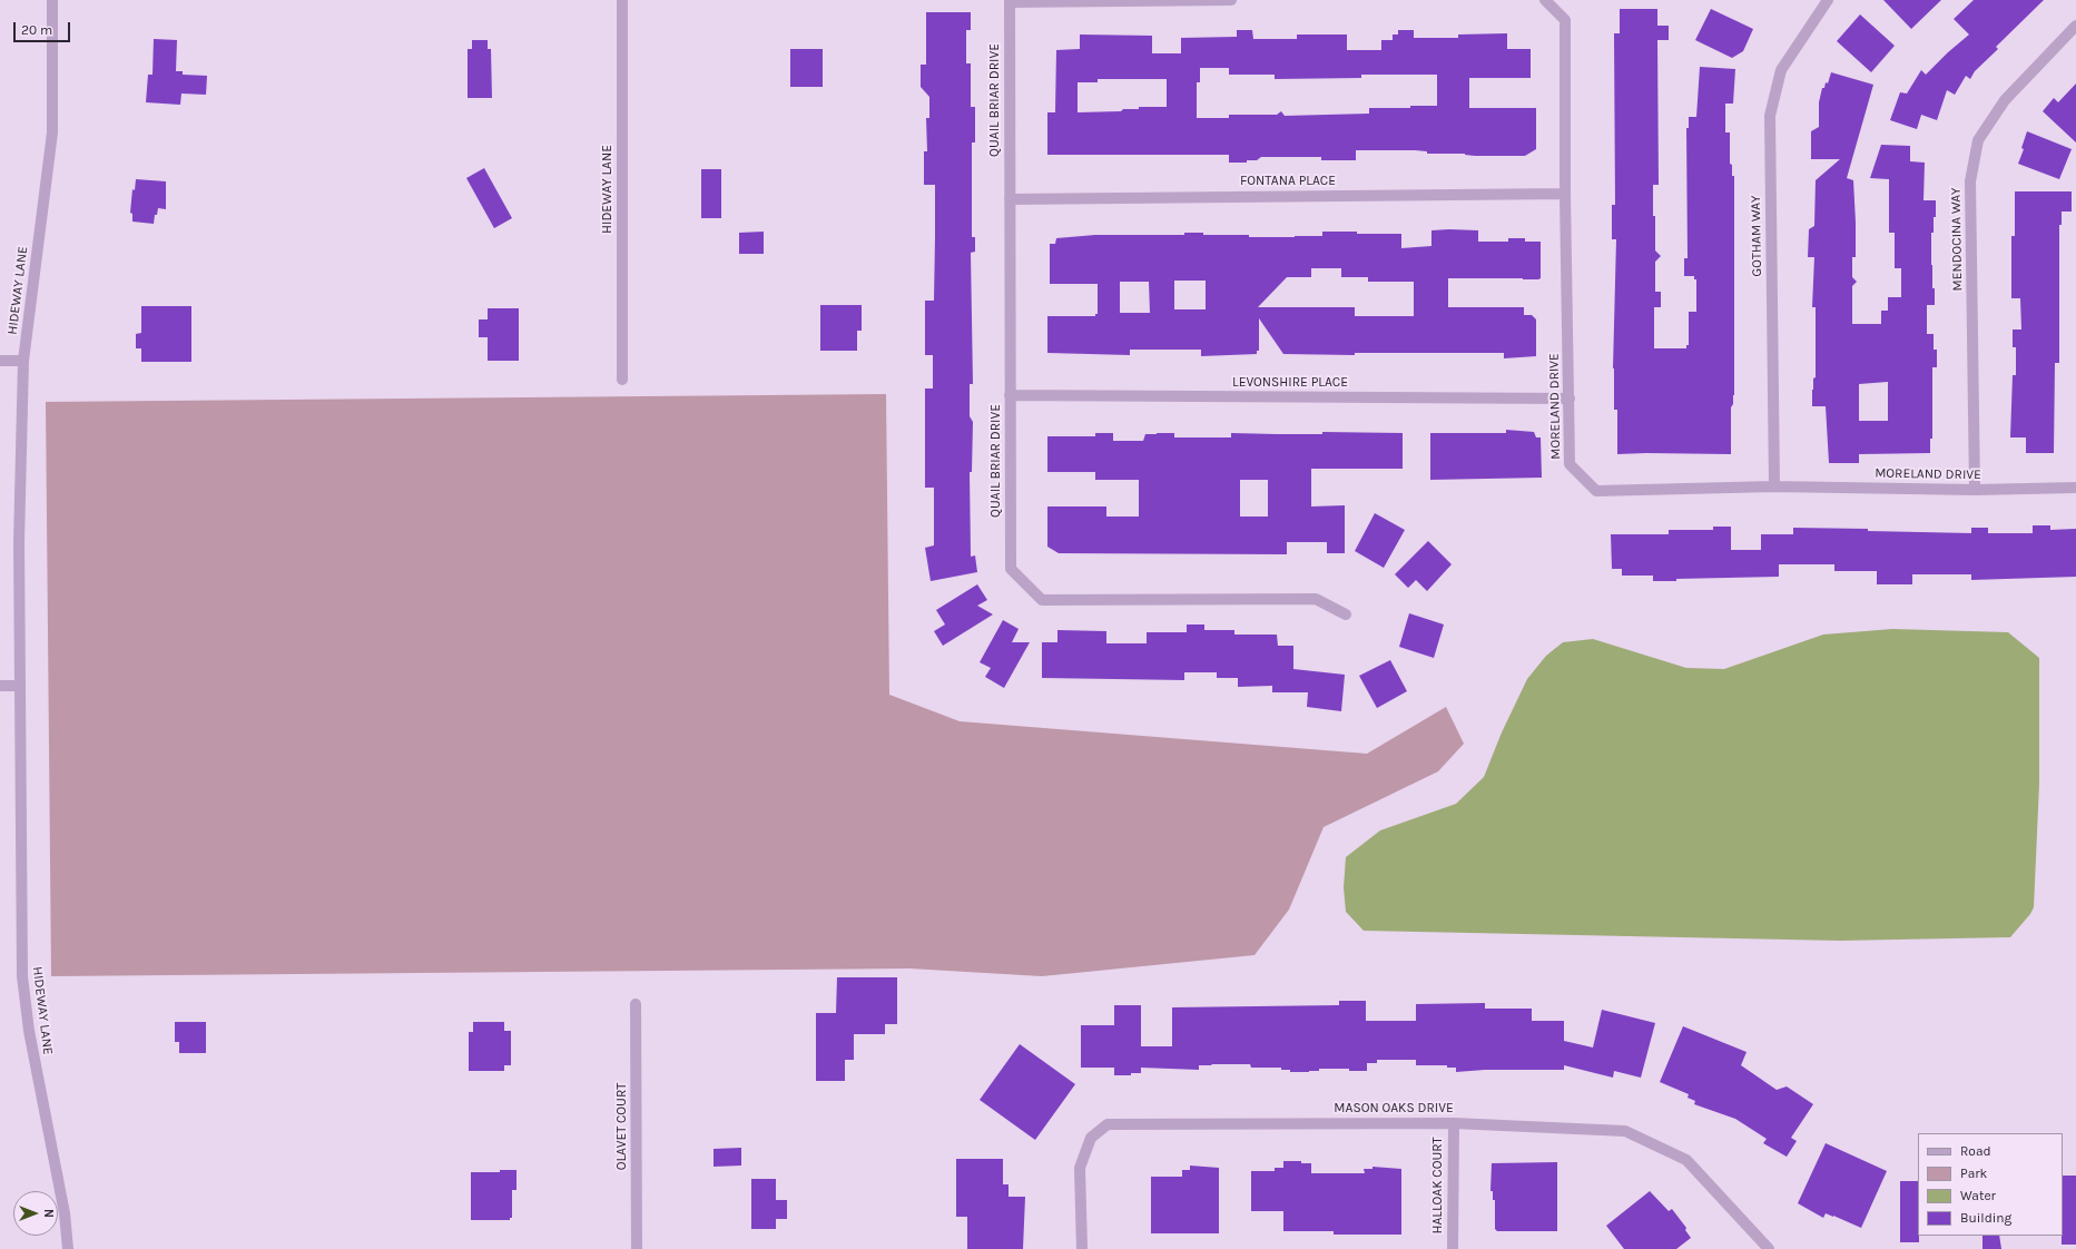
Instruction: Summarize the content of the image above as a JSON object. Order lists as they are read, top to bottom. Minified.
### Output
{"streets":{"street":["QUAIL BRIAR DRIVE","FONTANA PLACE","HIDEWAY LANE","GOTHAM WAY","MENDOCINA WAY","LEVONSHIRE PLACE","MORELAND DRIVE","MASON OAKS DRIVE","OLAVET COURT","HALLOAK COURT"]},"crossings":[["QUAIL BRIAR DRIVE","FONTANA PLACE"],["QUAIL BRIAR DRIVE","LEVONSHIRE PLACE"],["FONTANA PLACE","MORELAND DRIVE"],["GOTHAM WAY","MORELAND DRIVE"],["MENDOCINA WAY","MORELAND DRIVE"],["LEVONSHIRE PLACE","MORELAND DRIVE"],["MASON OAKS DRIVE","HALLOAK COURT"]],"legend":["Road","Park","Water","Building"],"scale_bar":"20 m","north":"right"}
